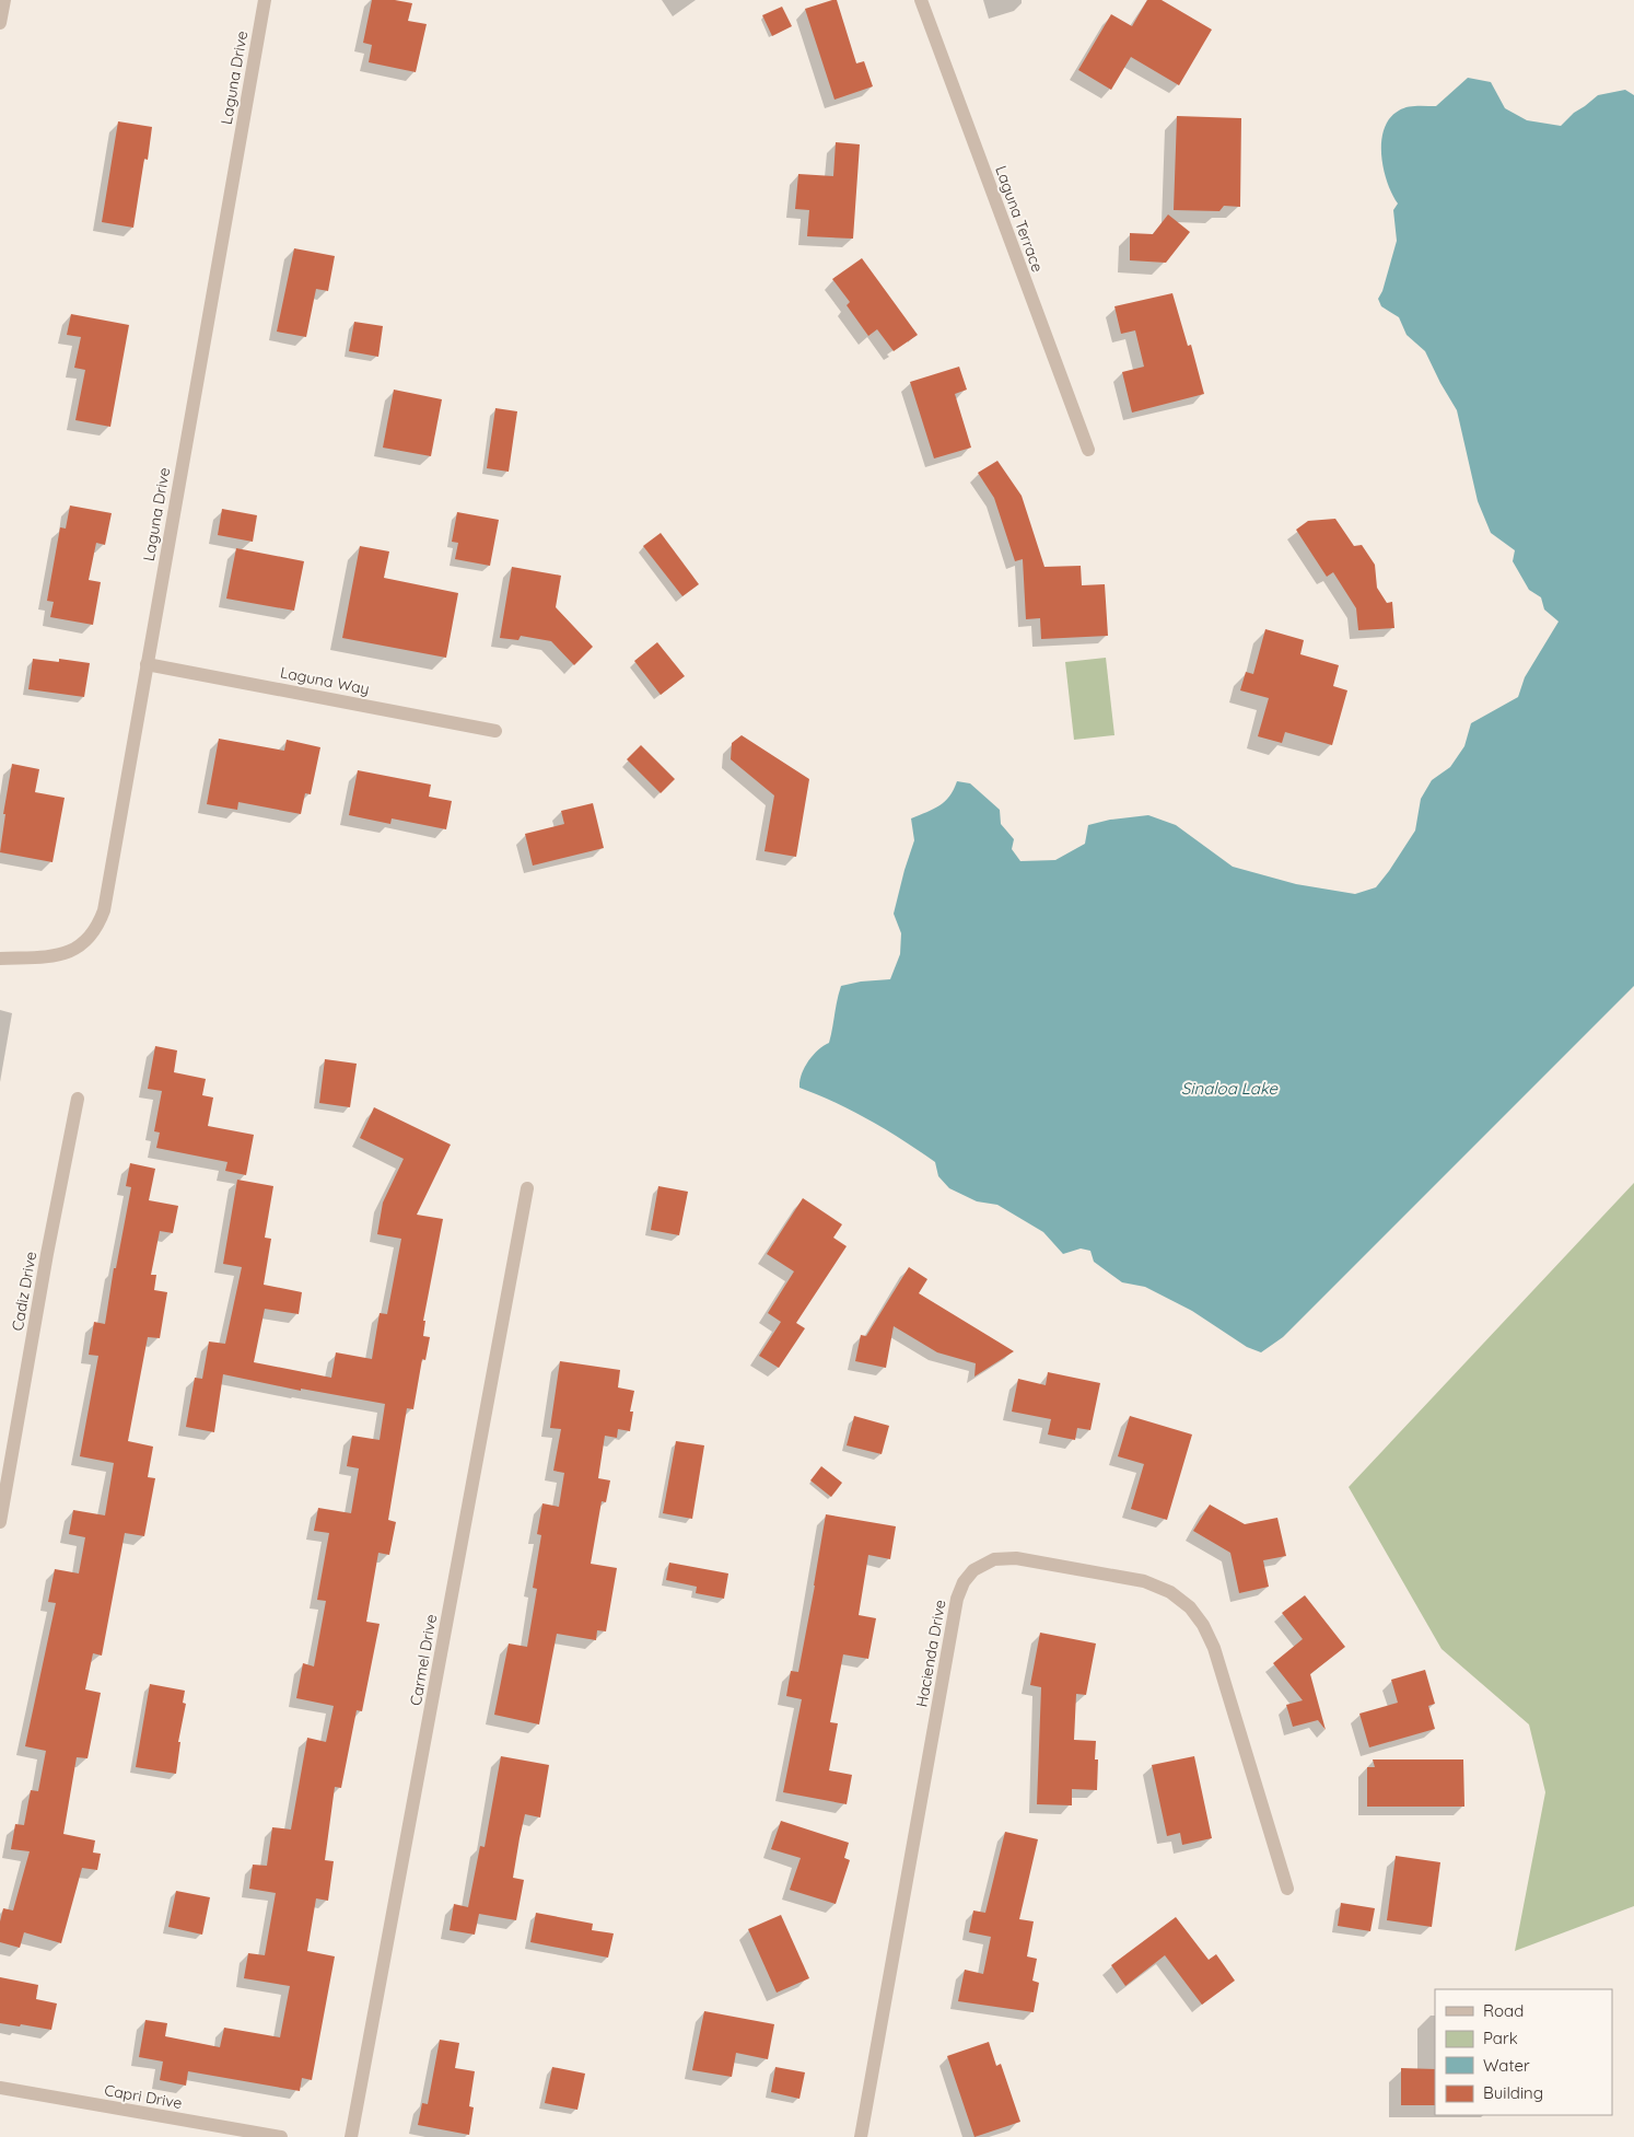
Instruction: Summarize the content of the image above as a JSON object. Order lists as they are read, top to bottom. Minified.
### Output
{"streets":{"street":["Laguna Drive","Laguna Terrace","Laguna Way","Cadiz Drive","Hacienda Drive","Carmel Drive","Capri Drive"]},"crossings":[["Laguna Drive","Laguna Way"]],"water":["Sinaloa Lake"],"legend":["Road","Park","Water","Building"]}
